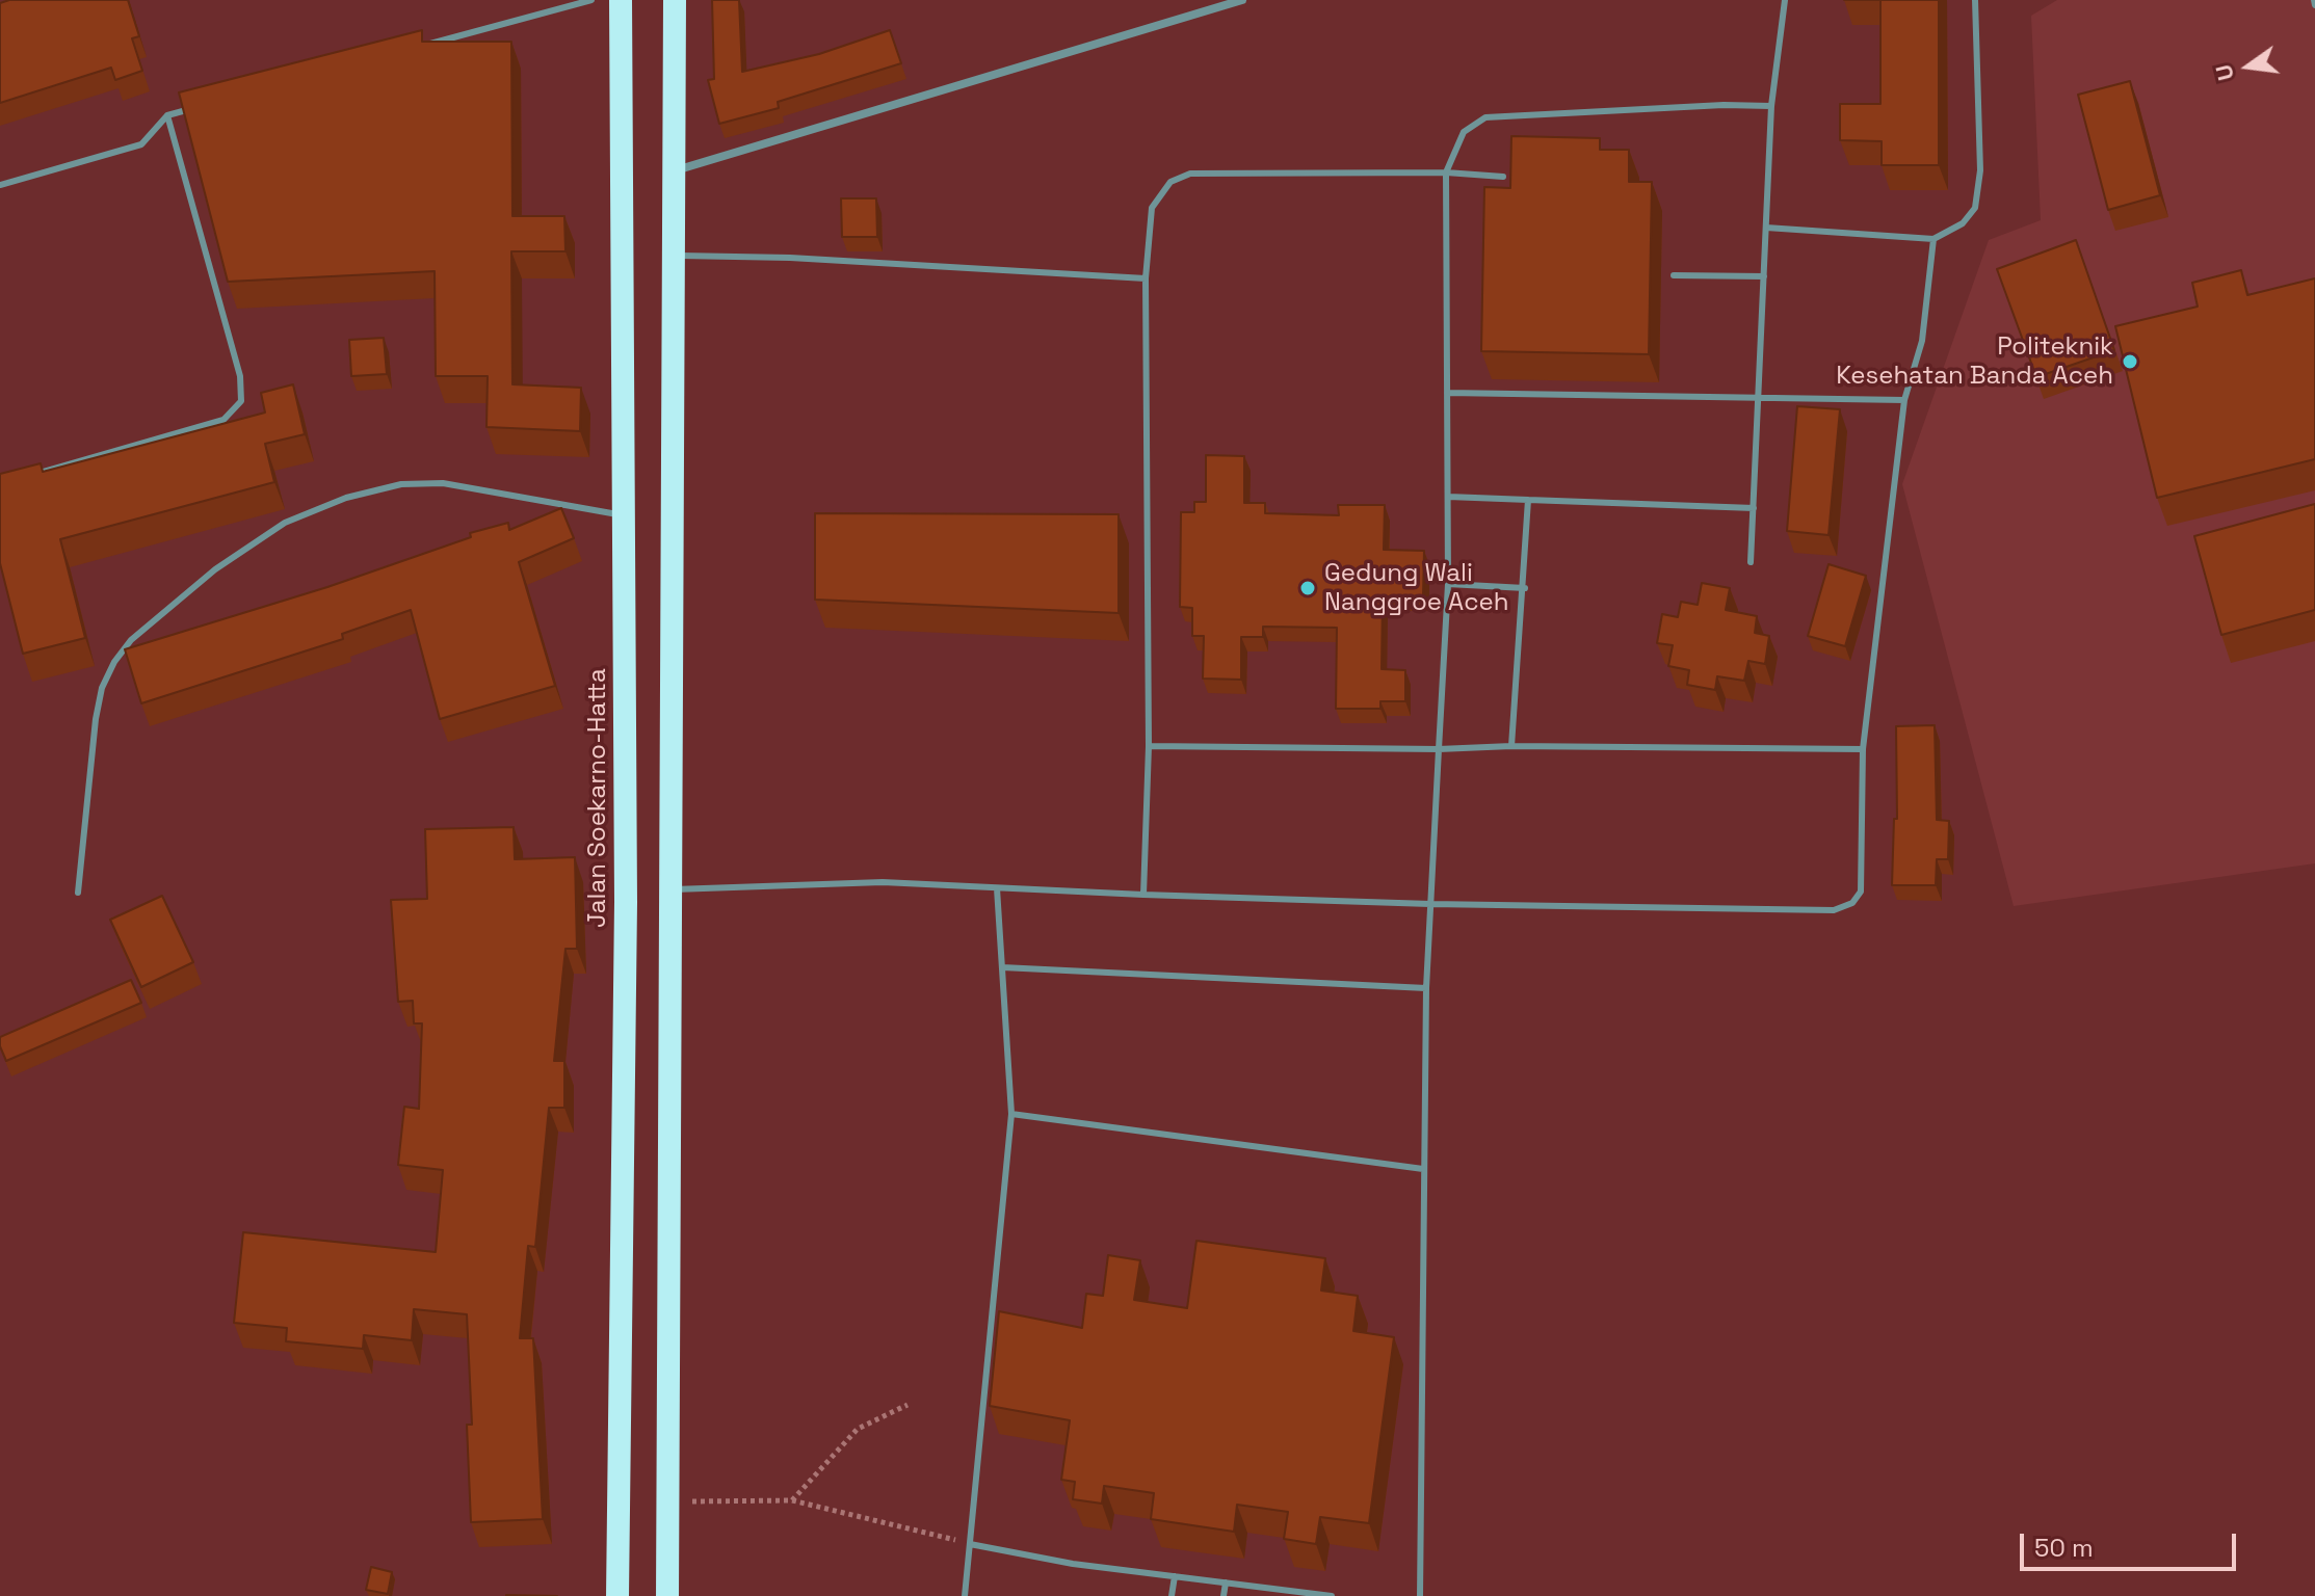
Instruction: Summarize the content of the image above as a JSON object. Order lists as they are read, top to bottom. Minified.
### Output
{"streets":{"highway":["Jalan Soekarno-Hatta"]},"places":["Politeknik Kesehatan Banda Aceh","Gedung Wali Nanggroe Aceh"],"scale_bar":"50 m","north":"left"}
